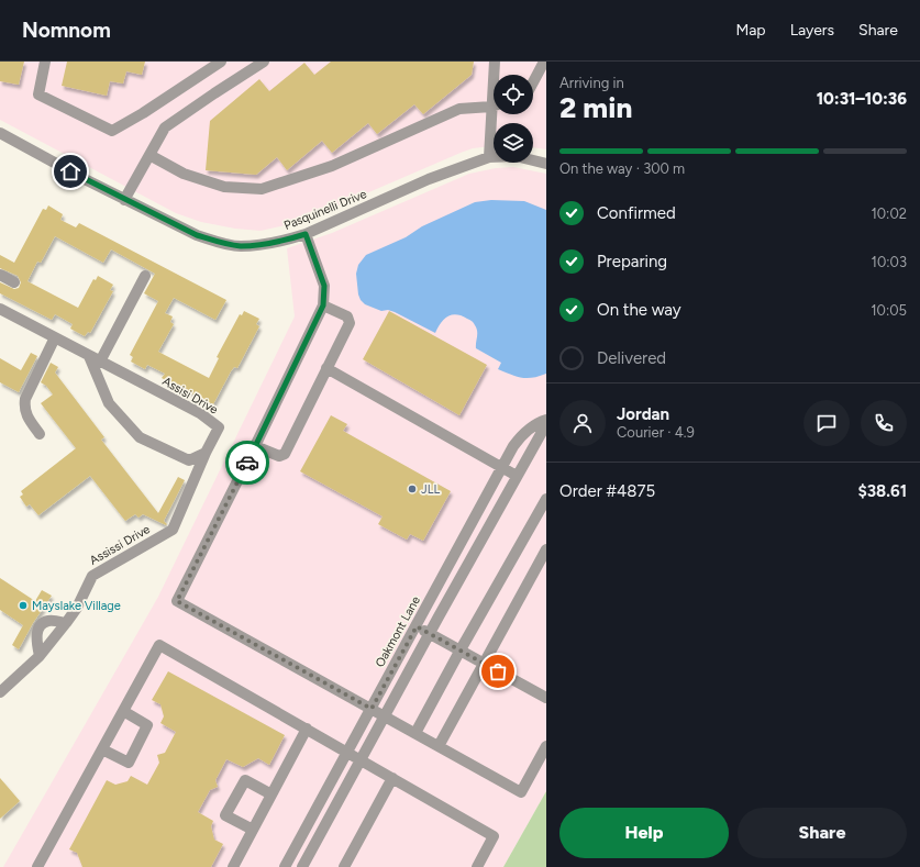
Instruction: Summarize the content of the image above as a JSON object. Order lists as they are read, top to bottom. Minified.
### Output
{"streets":{"street":["Pasquinelli Drive","Assisi Drive","Assissi Drive","Oakmont Lane"]},"crossings":[["Assisi Drive","Assissi Drive"]],"places":["JLL","Mayslake Village"],"page":{"header":"Nomnom","nav":["Map","Layers","Share"],"heading":["2 min","Arriving in","10:31–10:36"],"panel":["Jordan","Courier · 4.9","Order #4875","$38.61"],"bar":"On the way · 300 m","list":[["Confirmed","10:02"],["Preparing","10:03"],["On the way","10:05"],"Delivered"],"buttons":["Help","Share"]}}
